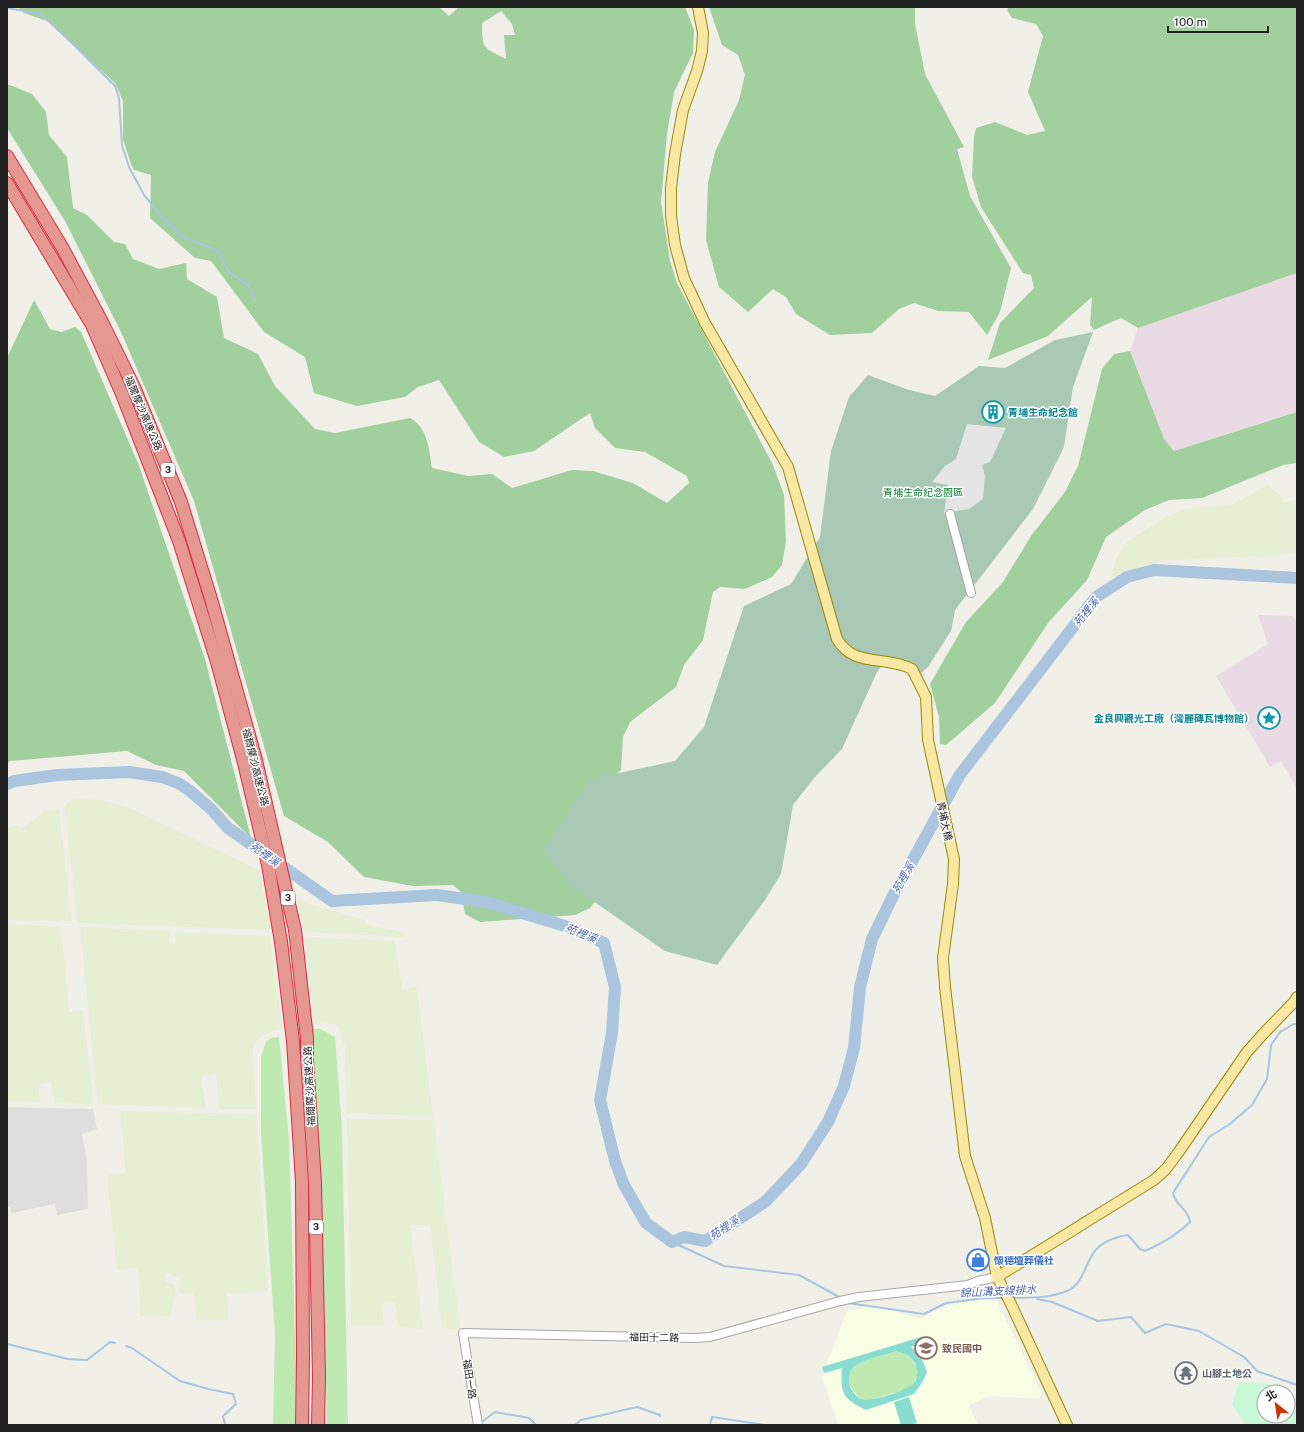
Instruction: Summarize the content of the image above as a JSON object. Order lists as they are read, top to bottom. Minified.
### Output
{"streets":{"highway":["福爾摩沙高速公路","3"],"main road":["青埔大橋"],"street":["福田十二路","福田一路"]},"crossings":[["青埔大橋","福田十二路"],["福田十二路","福田一路"]],"water":["苑裡溪","錦山溝支線排水"],"parks":["青埔生命紀念園區"],"places":{"building":["青埔生命紀念館"],"place":["金良興觀光工廠（灣麗磚瓦博物館）"],"shop":["懷德壇葬儀社"],"school or university":["致民國中"],"temple":["山腳土地公"]},"scale_bar":"100 m","north":"top left"}
